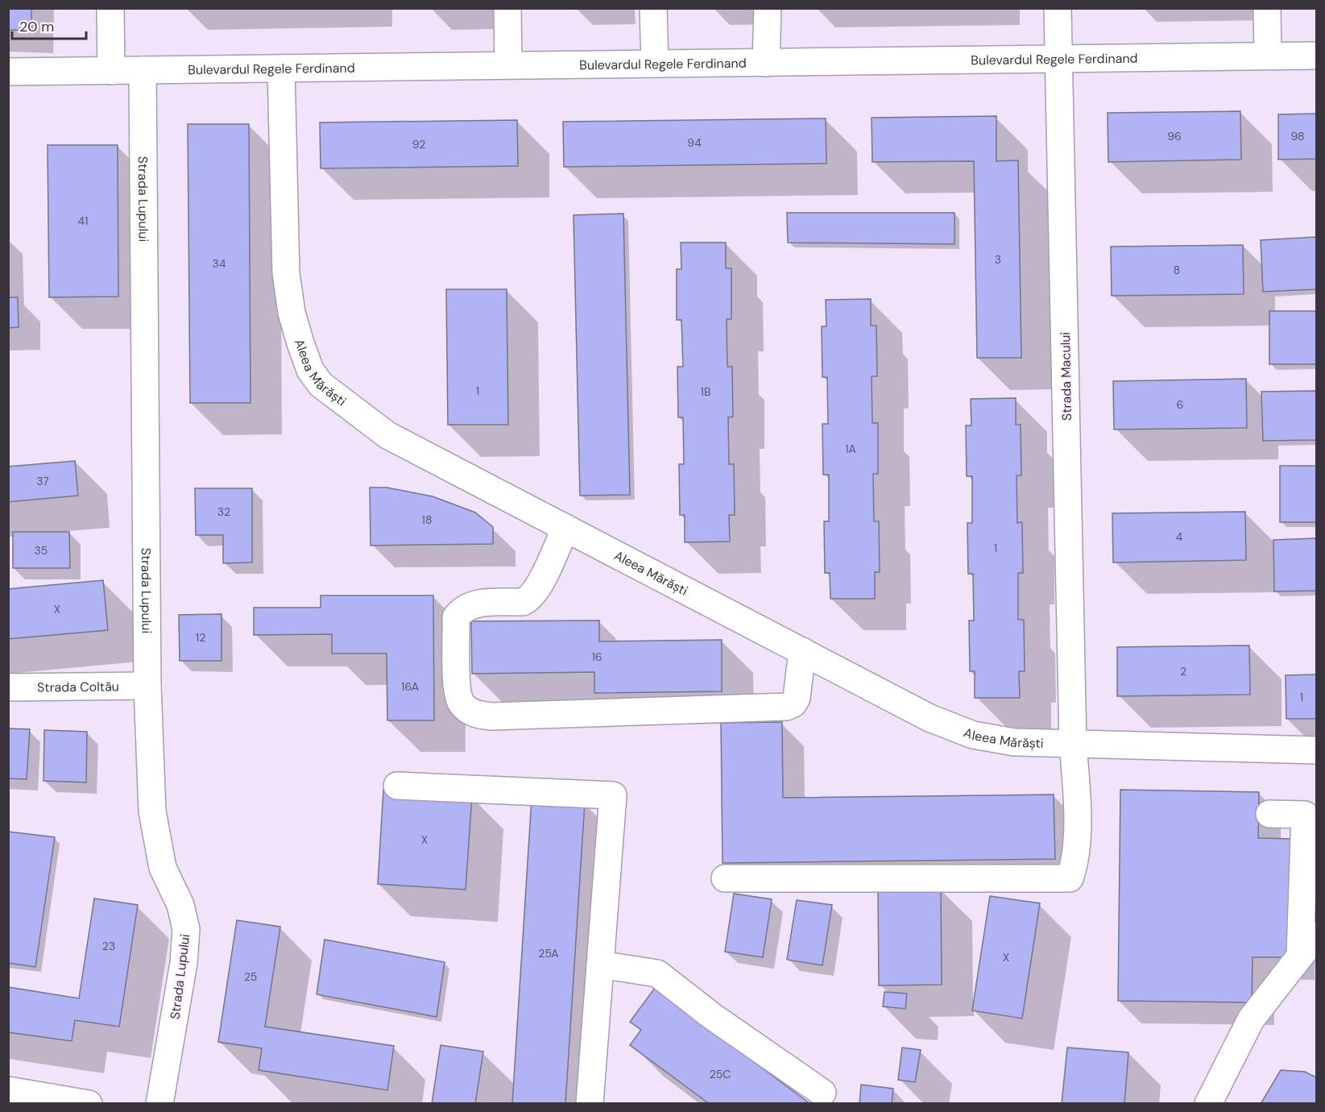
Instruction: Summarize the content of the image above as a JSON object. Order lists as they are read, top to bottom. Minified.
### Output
{"streets":{"street":["Bulevardul Regele Ferdinand","Strada Lupului","Aleea Mărăști","Strada Macului","Strada Coltău"]},"crossings":[["Bulevardul Regele Ferdinand","Strada Lupului"],["Bulevardul Regele Ferdinand","Aleea Mărăști"],["Bulevardul Regele Ferdinand","Strada Macului"],["Strada Lupului","Strada Coltău"],["Aleea Mărăști","Strada Macului"]],"house_numbers":["96","98","94","92","41","3","34","8","1","1B","6","1A","37","32","18","4","1","35","X","12","16","2","16A","1","X","23","25A","X","25","25C"],"scale_bar":"20 m"}
